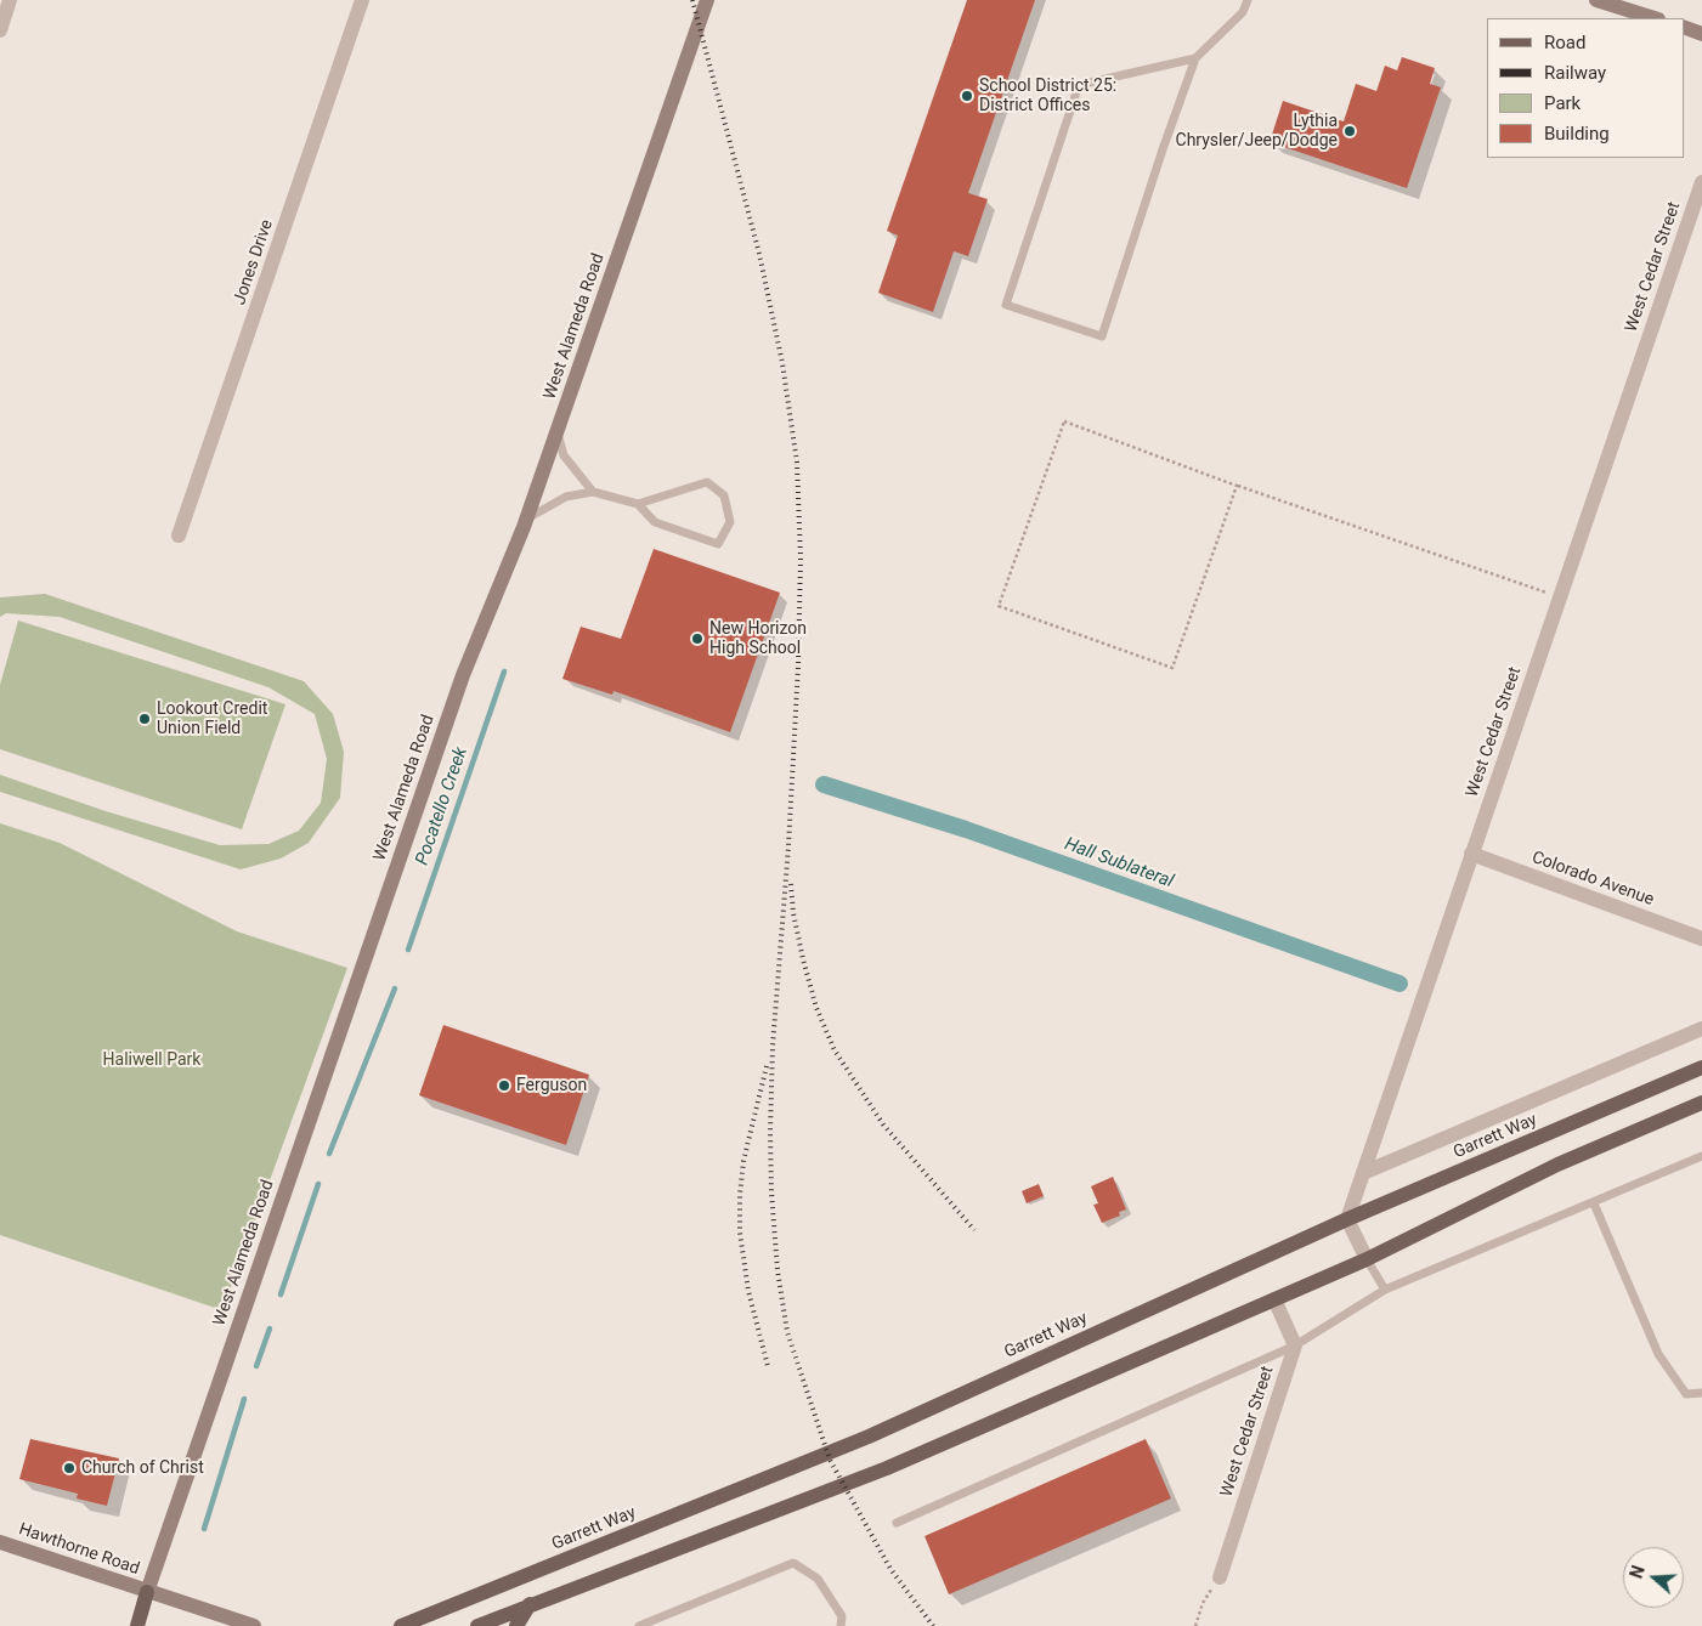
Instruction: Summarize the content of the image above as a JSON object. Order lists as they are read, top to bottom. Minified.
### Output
{"streets":{"main road":["West Alameda Road","Garrett Way","Hawthorne Road"],"street":["Jones Drive","West Cedar Street","Colorado Avenue"]},"crossings":[["West Cedar Street","Colorado Avenue"],["West Cedar Street","Garrett Way"],["West Alameda Road","Hawthorne Road"]],"water":["Pocatello Creek","Hall Sublateral"],"parks":["Haliwell Park"],"places":["School District 25: District Offices","Lythia Chrysler/Jeep/Dodge","New Horizon High School","Lookout Credit Union Field","Ferguson","Church of Christ"],"legend":["Road","Railway","Park","Building"],"north":"left"}
